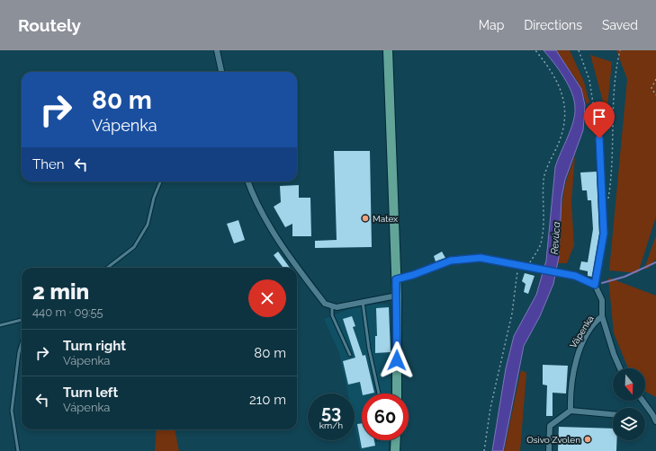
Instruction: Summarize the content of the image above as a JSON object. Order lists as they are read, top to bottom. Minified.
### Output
{"streets":{"street":["Vápenka"]},"water":["Revúca"],"places":["Matex","Osivo Zvolen"],"north":"bottom","page":{"header":"Routely","nav":["Map","Directions","Saved"],"turn":["80 m","Vápenka"],"then":"Then","heading":["2 min","440 m · 09:55"],"list":[{"name":"Turn right","note":"Vápenka","value":"80 m"},{"name":"Turn left","note":"Vápenka","value":"210 m"}],"speed":"53 km/h","limit":"60"}}
